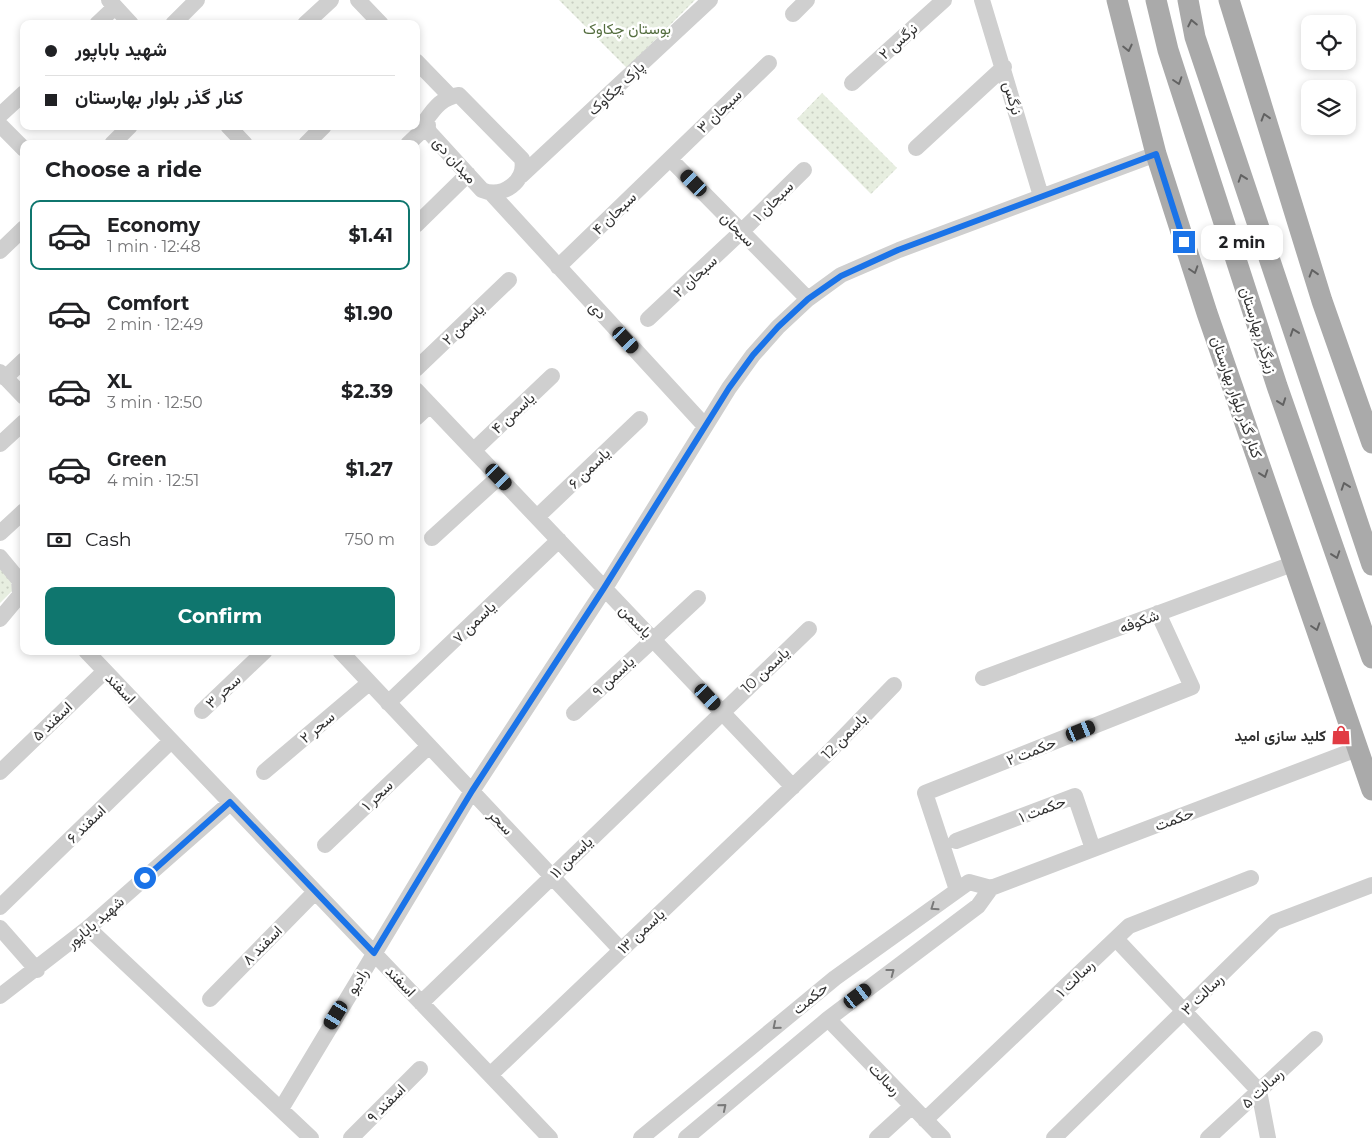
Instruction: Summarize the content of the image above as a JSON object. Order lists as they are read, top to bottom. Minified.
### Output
{"streets":{"main road":["زیرگذر بهارستان","کنار گذر بلوار بهارستان"],"street":["نرگس ۲","پارک چکاوک","نرگس","سبحان ۳","میدان دی","سبحان ۱","سبحان ۴","سبحان","سبحان ۲","دی","یاسمن ۲","یاسمن ۴","یاسمن ۶","یاسمن","شکوفه","یاسمن ۷","یاسمن 10","یاسمن ۹","اسفند","سحر ۳","اسفند ۵","سحر ۲","یاسمن 12","حکمت ۲","سحر ۱","حکمت ۱","حکمت","سحر","اسفند ۶","یاسمن ۱۱","شهید باباپور","یاسمن ۱۳","اسفند ۸","رسالت ۱","رادیو","رسالت ۳","رسالت","رسالت ۵","اسفند ۹"]},"crossings":[["پارک چکاوک","میدان دی"],["نرگس","رادیو"],["سبحان ۳","سبحان ۴"],["سبحان ۳","سبحان"],["میدان دی","دی"],["سبحان ۱","سبحان"],["سبحان ۱","سبحان ۲"],["سبحان ۴","سبحان"],["سبحان ۴","دی"],["سبحان","سبحان ۲"],["سبحان","رادیو"],["دی","رادیو"],["کنار گذر بلوار بهارستان","شکوفه"],["کنار گذر بلوار بهارستان","حکمت"],["کنار گذر بلوار بهارستان","رادیو"],["یاسمن ۴","یاسمن"],["یاسمن ۶","یاسمن"],["یاسمن","یاسمن ۷"],["یاسمن","یاسمن 10"],["یاسمن","یاسمن ۹"],["یاسمن","یاسمن 12"],["یاسمن","یاسمن ۱۱"],["یاسمن","یاسمن ۱۳"],["یاسمن","رادیو"],["شکوفه","حکمت ۲"],["یاسمن ۷","سحر"],["یاسمن 10","یاسمن ۱۱"],["اسفند","اسفند ۵"],["اسفند","اسفند ۶"],["اسفند","یاسمن ۱۱"],["اسفند","شهید باباپور"],["اسفند","یاسمن ۱۳"],["اسفند","اسفند ۸"],["اسفند","رادیو"],["سحر ۲","سحر"],["یاسمن 12","یاسمن ۱۳"],["حکمت ۲","حکمت"],["سحر ۱","سحر"],["حکمت ۱","حکمت"],["حکمت","رسالت"],["سحر","یاسمن ۱۱"],["سحر","یاسمن ۱۳"],["سحر","رادیو"],["رسالت ۱","رسالت"]],"parks":["بوستان چکاوک"],"places":{"shop":["کلید سازی امید"]},"page":{"banner":["شهید باباپور","کنار گذر بلوار بهارستان"],"heading":"Choose a ride","list":[{"name":"Economy","note":"1 min · 12:48","value":"$1.41"},{"name":"Comfort","note":"2 min · 12:49","value":"$1.90"},{"name":"XL","note":"3 min · 12:50","value":"$2.39"},{"name":"Green","note":"4 min · 12:51","value":"$1.27"}],"bubble":"2 min","pay":["Cash","750 m"],"buttons":"Confirm"}}
